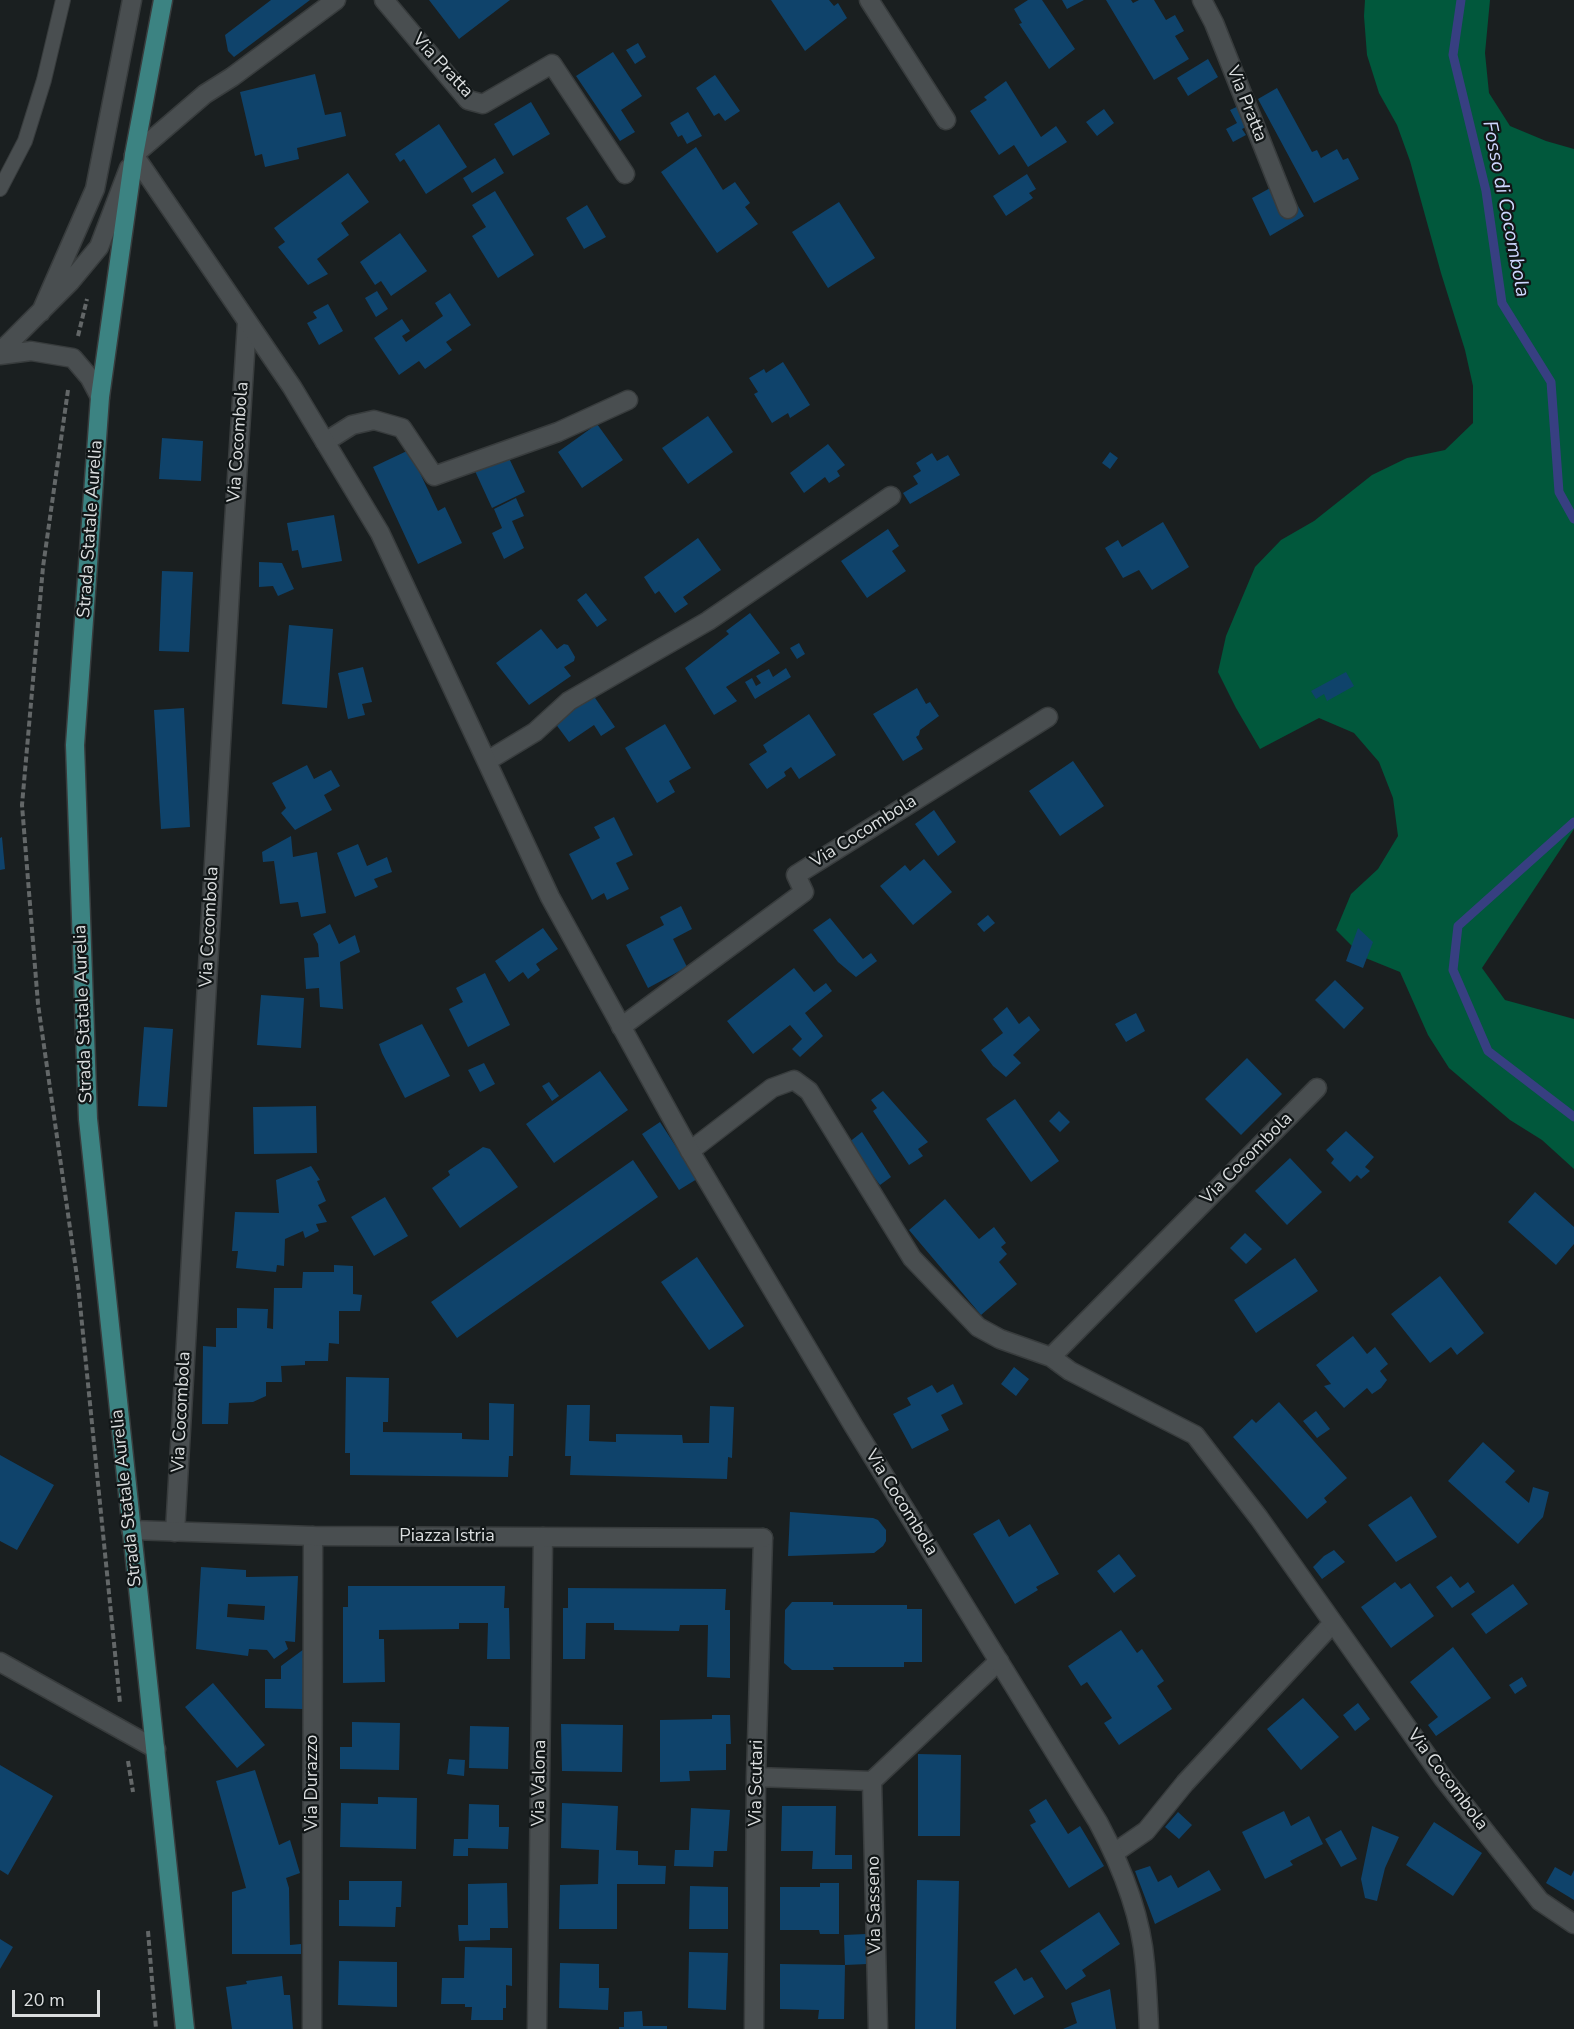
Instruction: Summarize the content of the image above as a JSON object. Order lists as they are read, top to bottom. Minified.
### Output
{"streets":{"main road":["Strada Statale Aurelia"],"street":["Via Pratta","Via Cocombola","Piazza Istria","Via Durazzo","Via Valona","Via Scutari","Via Sasseno"]},"crossings":[["Via Cocombola","Strada Statale Aurelia"],["Via Cocombola","Piazza Istria"],["Strada Statale Aurelia","Piazza Istria"],["Piazza Istria","Via Durazzo"],["Piazza Istria","Via Valona"],["Piazza Istria","Via Scutari"]],"water":["Fosso di Cocombola"],"scale_bar":"20 m"}
